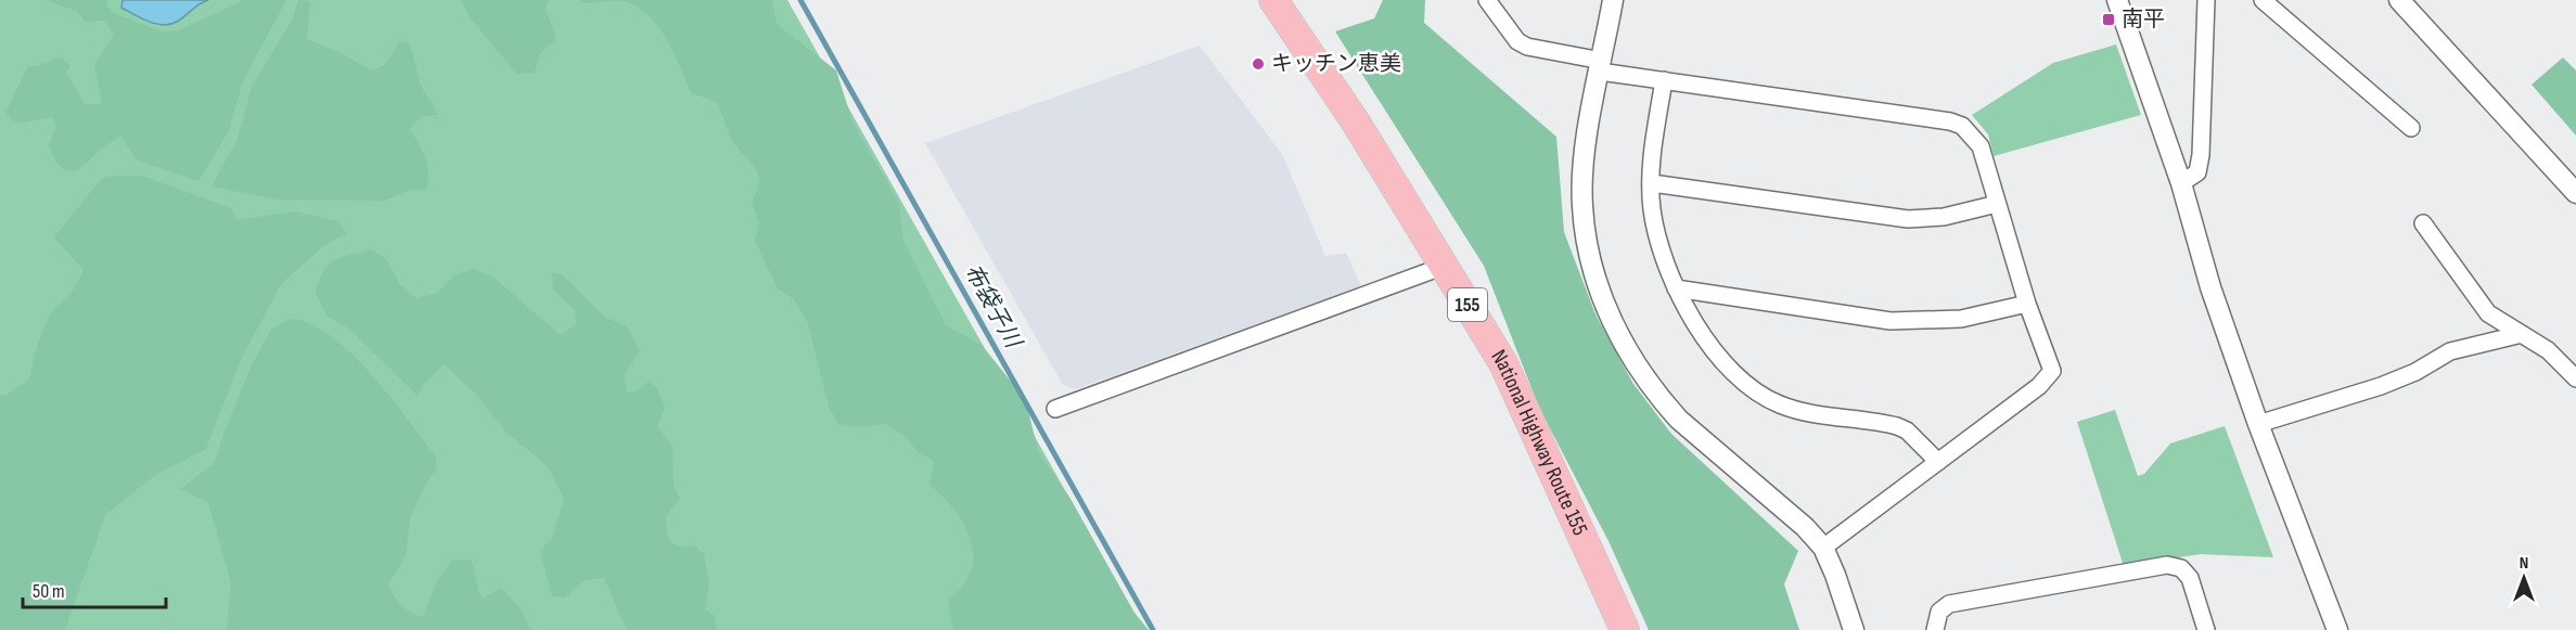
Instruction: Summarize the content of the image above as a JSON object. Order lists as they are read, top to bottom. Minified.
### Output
{"streets":{"highway":["155","National Highway Route 155"]},"water":["布袋子川"],"places":{"transit":["南平"],"other":["キッチン恵美"]},"scale_bar":"50 m","north":"top"}
